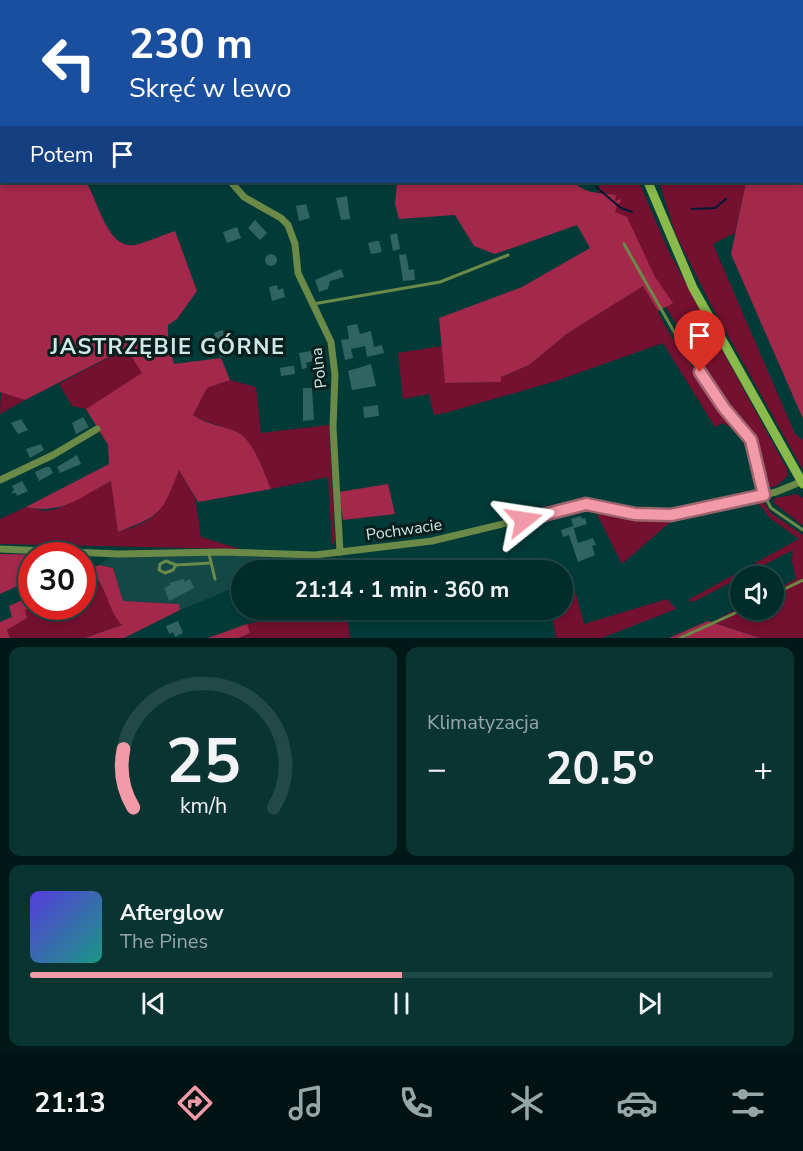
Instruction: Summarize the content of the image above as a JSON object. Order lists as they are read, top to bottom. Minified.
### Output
{"streets":{"street":["Polna","Pochwacie"]},"crossings":[["Polna","Pochwacie"]],"districts":["JASTRZĘBIE GÓRNE"],"page":{"turn":["230 m","Skręć w lewo"],"then":"Potem","limit":"30","trip":"21:14 · 1 min · 360 m","tile":"Klimatyzacja","heat":["−","20.5°","+"],"song":["Afterglow","The Pines"],"tabs":"21:13","gauge":["25","km/h"]}}
